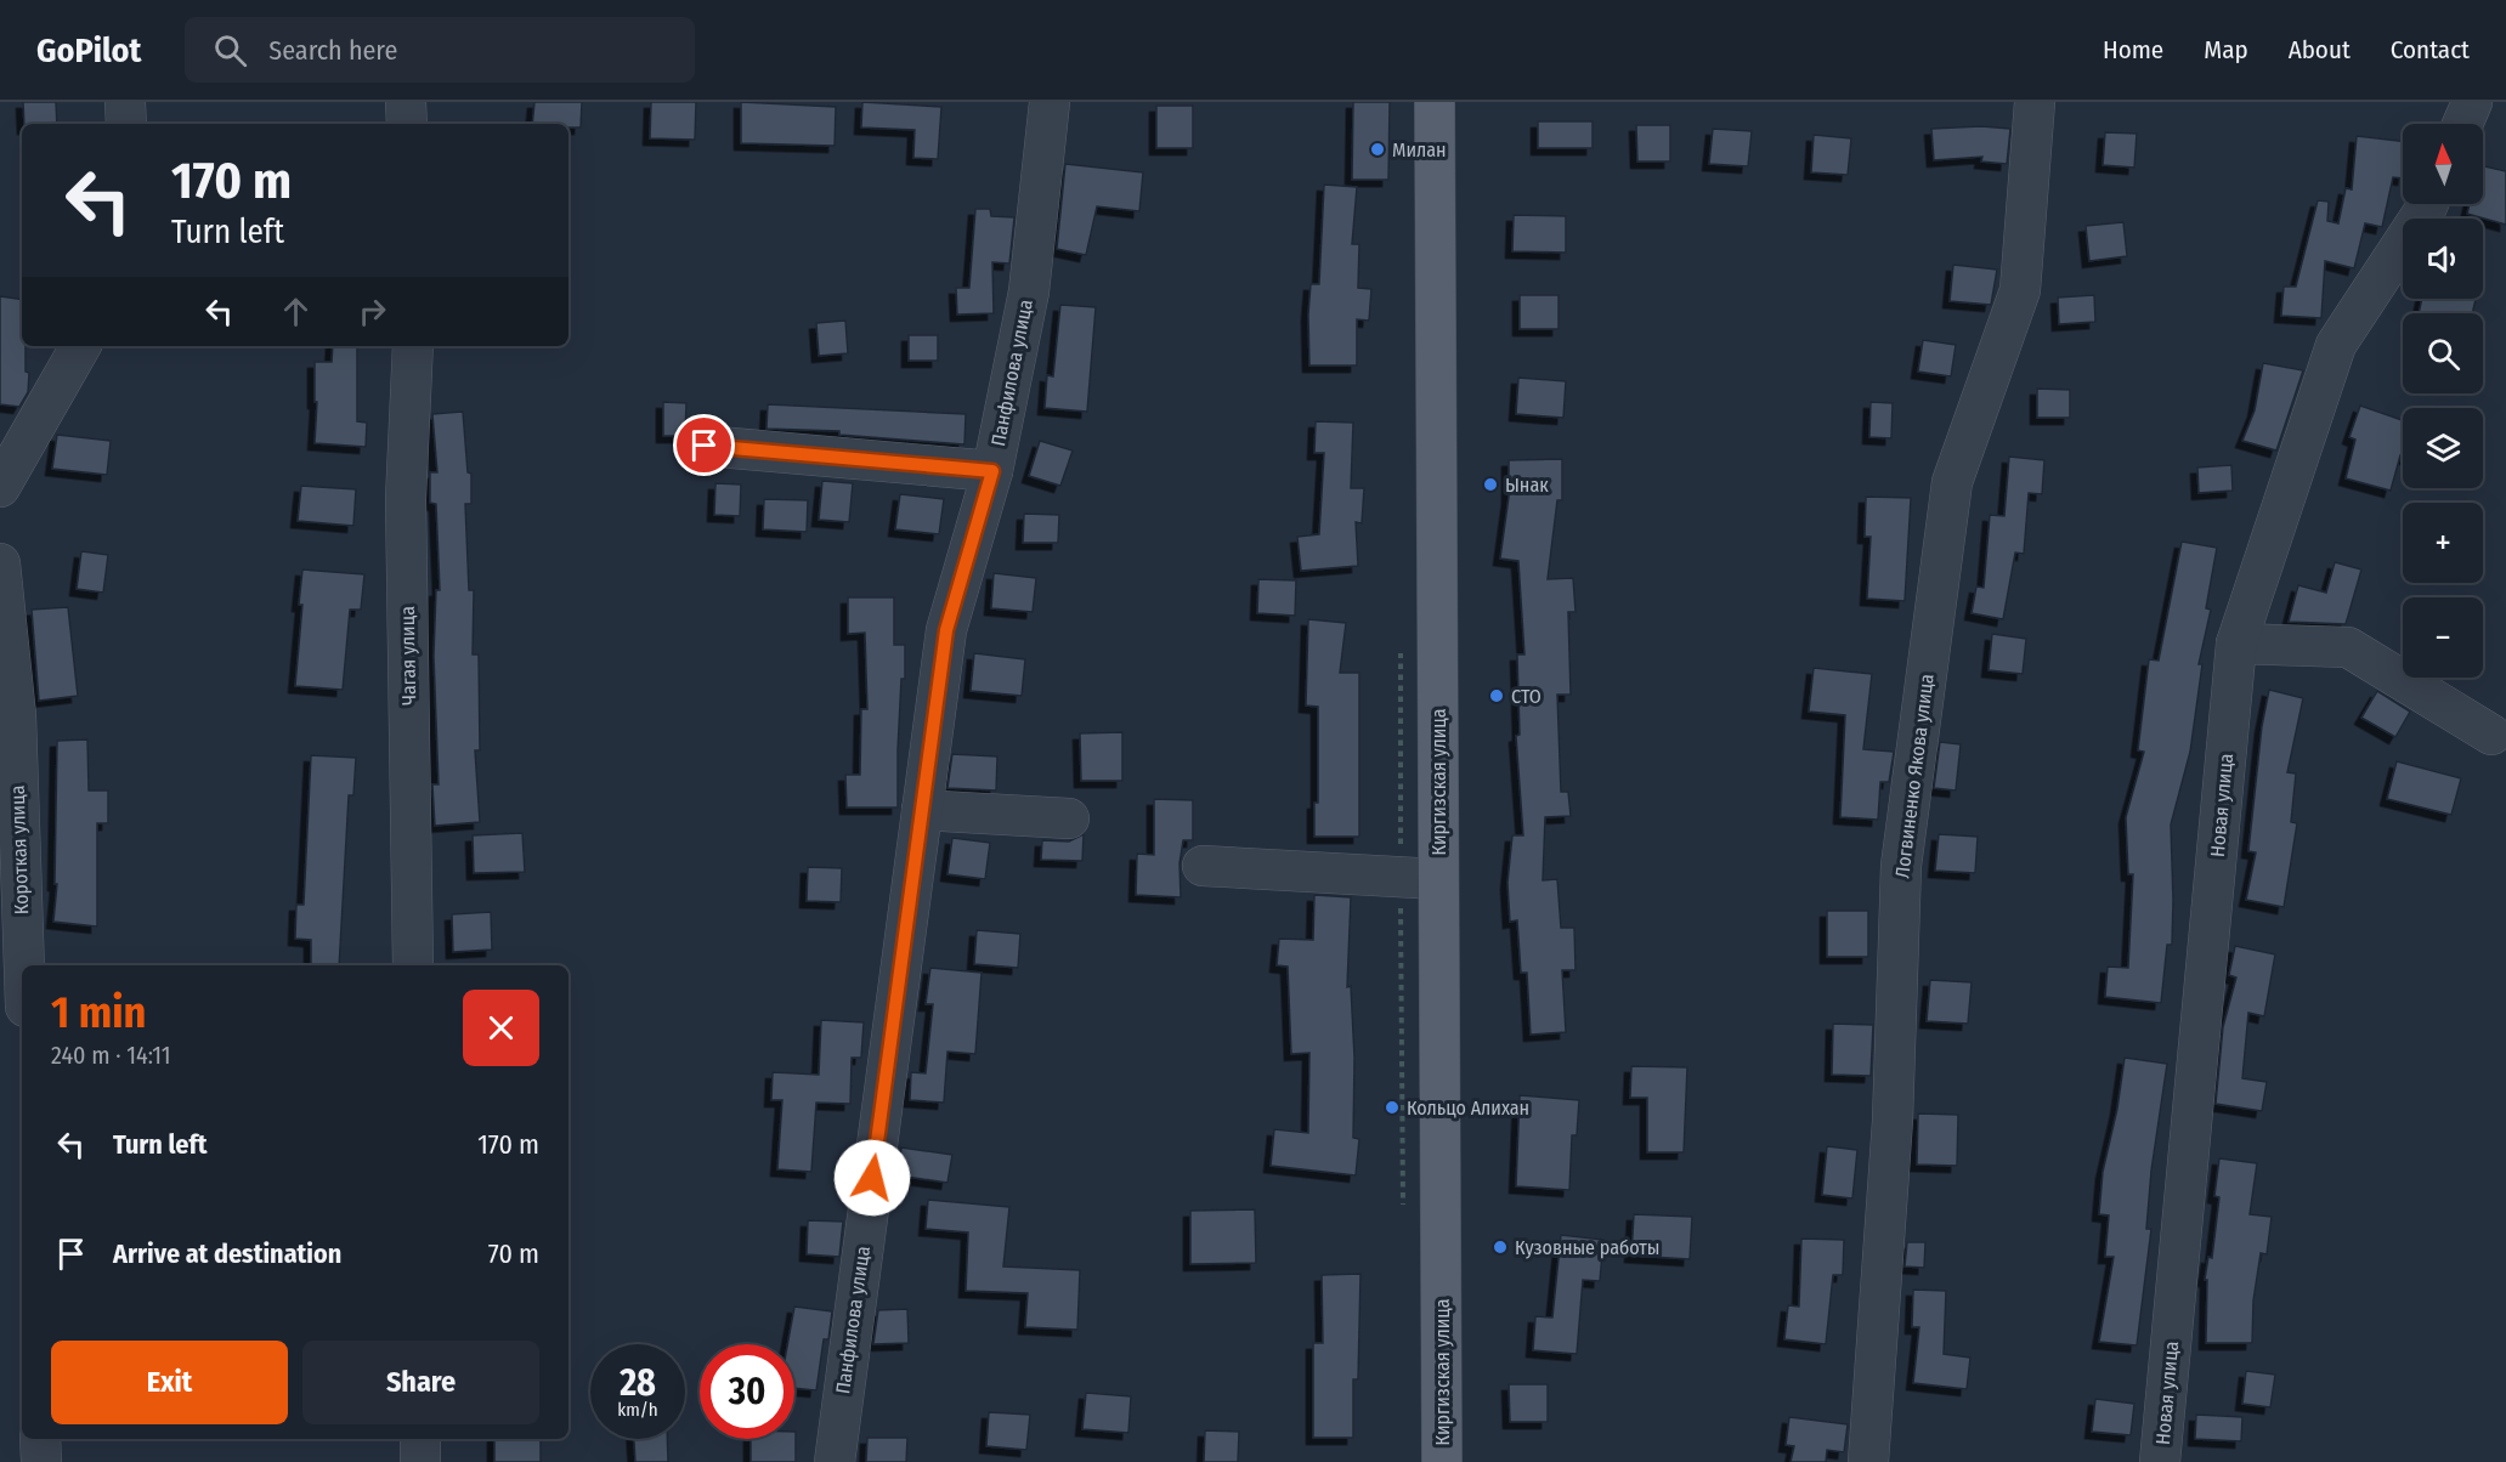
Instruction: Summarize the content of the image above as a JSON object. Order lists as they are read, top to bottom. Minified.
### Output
{"streets":{"main road":["Киргизская улица"],"street":["Панфилова улица","Чагая улица","Логвиненко Якова улица","Новая улица","Короткая улица"]},"places":["Милан","Ынак","СТО","Кольцо Алихан","Кузовные работы"],"north":"top","page":{"header":"GoPilot","search":"Search here","nav":["Home","Map","About","Contact"],"map_buttons":["+","−"],"turn":["170 m","Turn left"],"heading":["1 min","240 m · 14:11"],"list":[{"name":"Turn left","value":"170 m"},{"name":"Arrive at destination","value":"70 m"}],"buttons":["Exit","Share"],"speed":"28 km/h","limit":"30"}}
